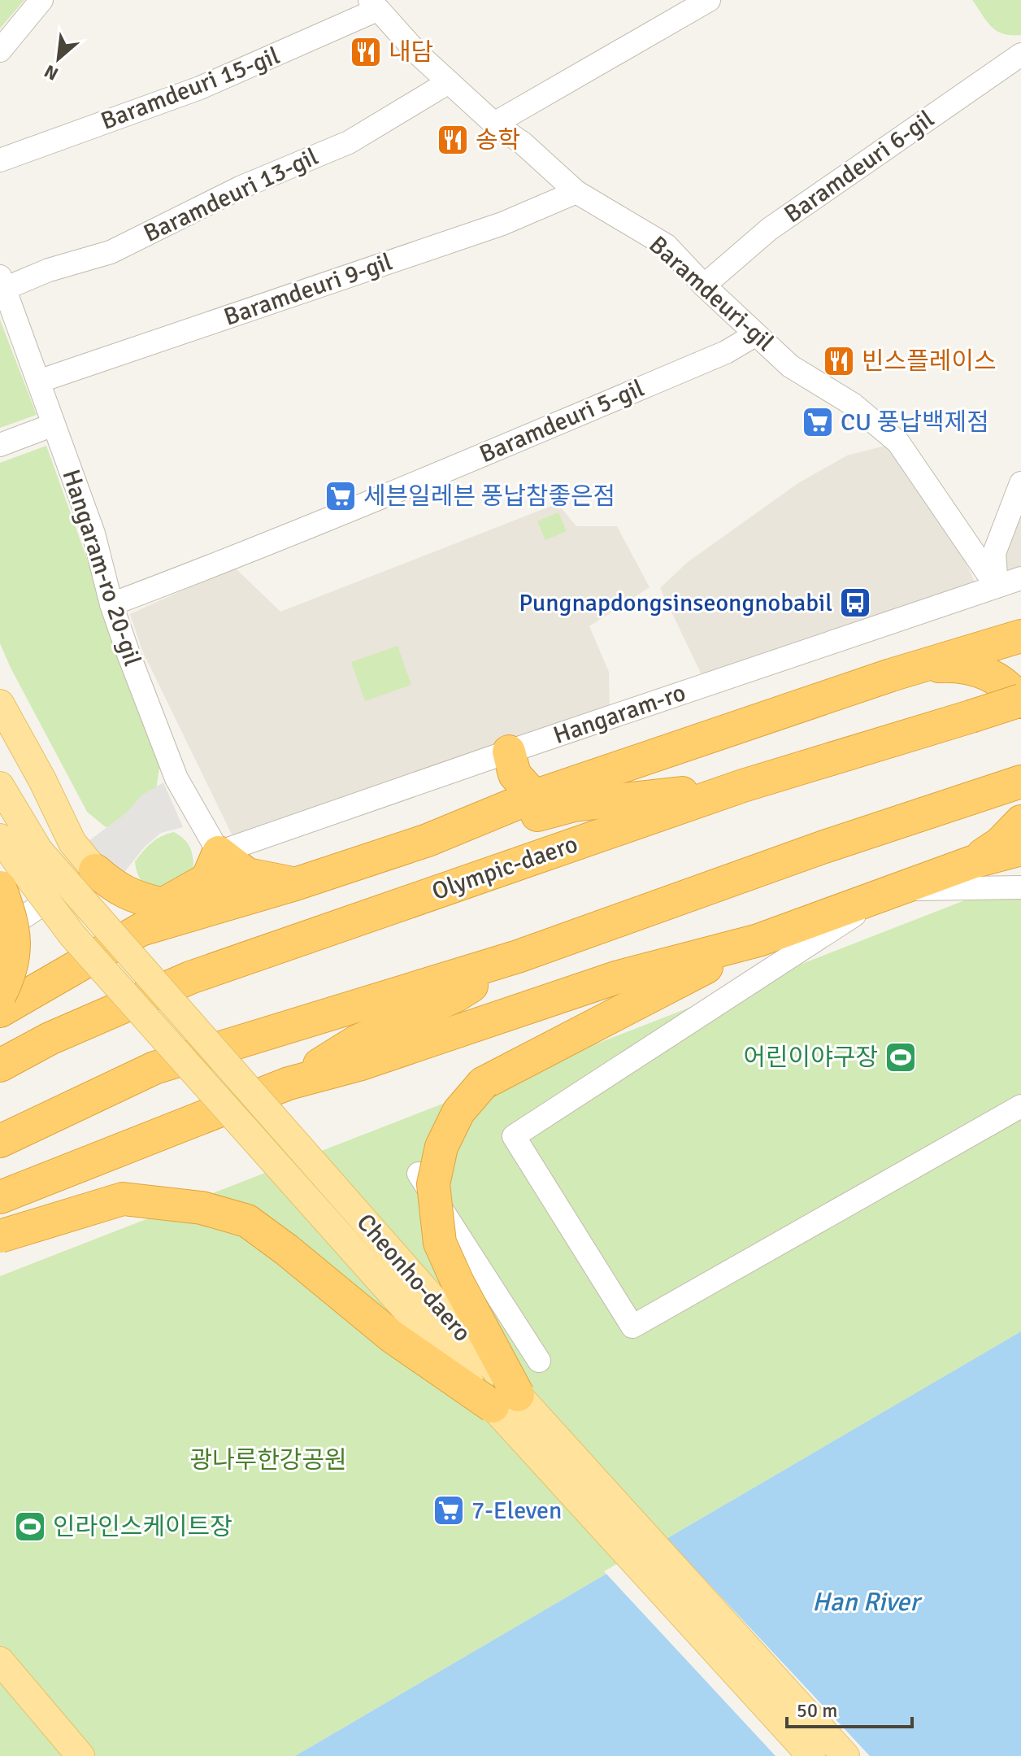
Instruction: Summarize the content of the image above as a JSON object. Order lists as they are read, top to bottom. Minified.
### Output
{"streets":{"highway":["Olympic-daero"],"main road":["Cheonho-daero"],"street":["Baramdeuri 15-gil","Baramdeuri 6-gil","Baramdeuri 13-gil","Baramdeuri 9-gil","Baramdeuri-gil","Baramdeuri 5-gil","Hangaram-ro 20-gil","Hangaram-ro"]},"crossings":[["Baramdeuri 15-gil","Baramdeuri-gil"],["Baramdeuri 6-gil","Baramdeuri-gil"],["Baramdeuri 13-gil","Baramdeuri-gil"],["Baramdeuri 13-gil","Hangaram-ro 20-gil"],["Baramdeuri 9-gil","Baramdeuri-gil"],["Baramdeuri 9-gil","Hangaram-ro 20-gil"],["Baramdeuri-gil","Baramdeuri 5-gil"],["Baramdeuri-gil","Hangaram-ro"],["Baramdeuri 5-gil","Hangaram-ro 20-gil"],["Hangaram-ro 20-gil","Hangaram-ro"]],"water":["Han River"],"parks":["광나루한강공원"],"places":{"restaurant":["내담","송학","빈스플레이스"],"supermarket":["CU 풍납백제점","세븐일레븐 풍납참좋은점","7-Eleven"],"bus stop":["Pungnapdongsinseongnobabil"],"sports":["어린이야구장","인라인스케이트장"]},"scale_bar":"50 m","north":"bottom left"}
